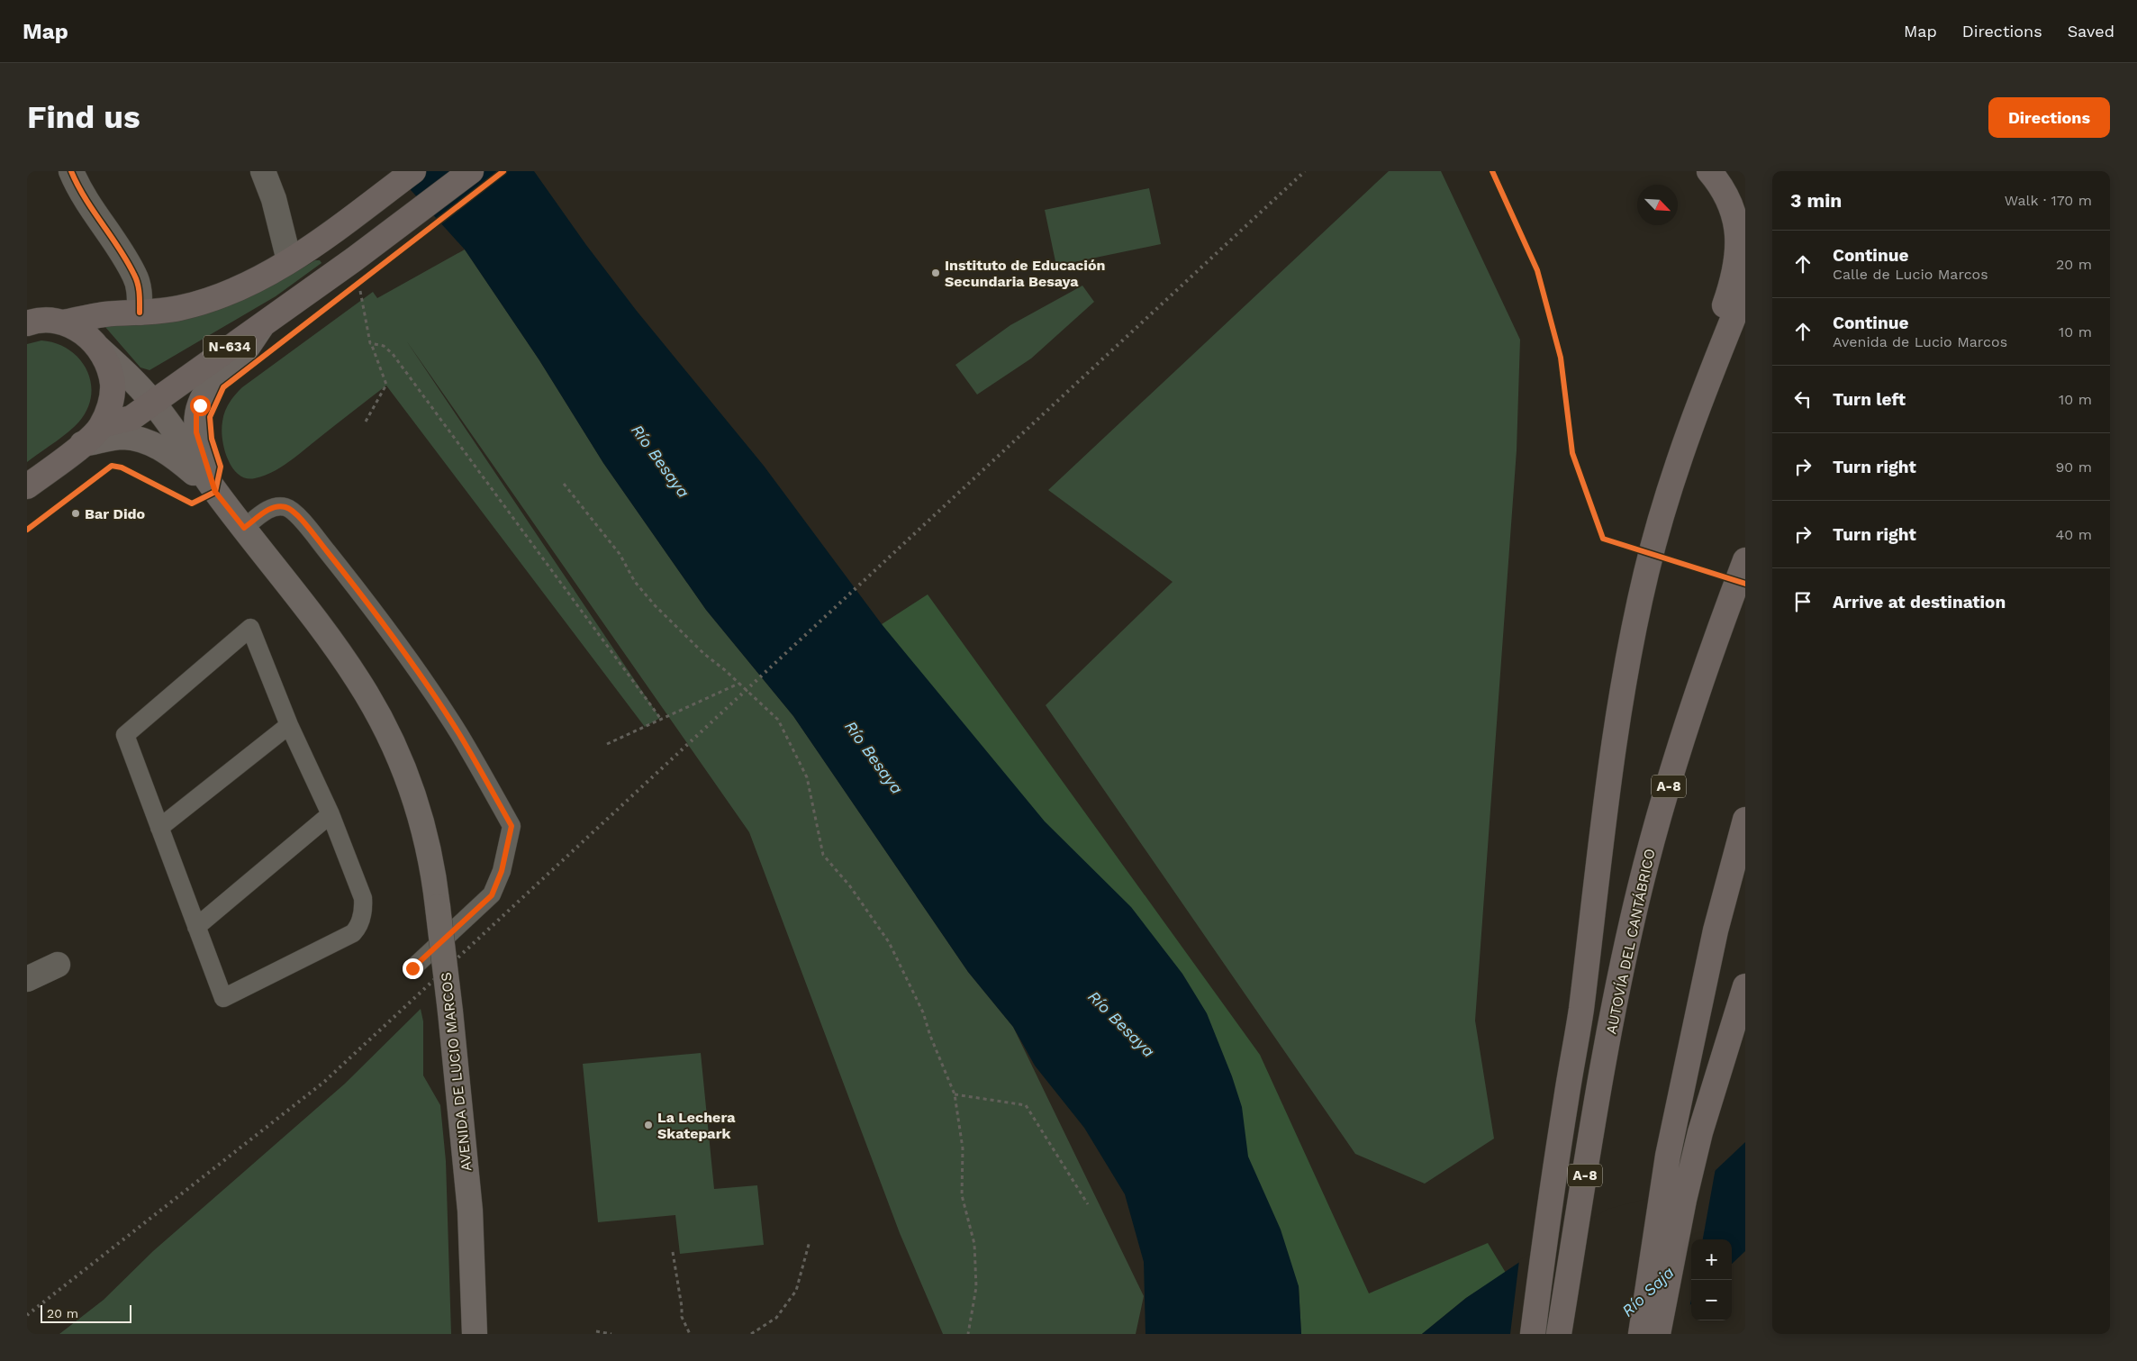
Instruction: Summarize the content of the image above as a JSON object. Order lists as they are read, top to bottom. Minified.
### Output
{"streets":{"highway":["N-634","A-8","AUTOVÍA DEL CANTÁBRICO"],"main road":["AVENIDA DE LUCIO MARCOS"]},"crossings":[["N-634","AVENIDA DE LUCIO MARCOS"]],"water":["Río Besaya","Río Saja"],"places":["Instituto de Educación Secundaria Besaya","Bar Dido","La Lechera Skatepark"],"scale_bar":"20 m","north":"bottom right","page":{"header":"Map","nav":["Map","Directions","Saved"],"buttons":"Directions","title":"Find us","heading":["3 min","Walk · 170 m"],"list":[["Continue","Calle de Lucio Marcos","20 m"],["Continue","Avenida de Lucio Marcos","10 m"],["Turn left","10 m"],["Turn right","90 m"],["Turn right","40 m"],"Arrive at destination"],"map_buttons":["+","−"],"scale":"20 m"}}
